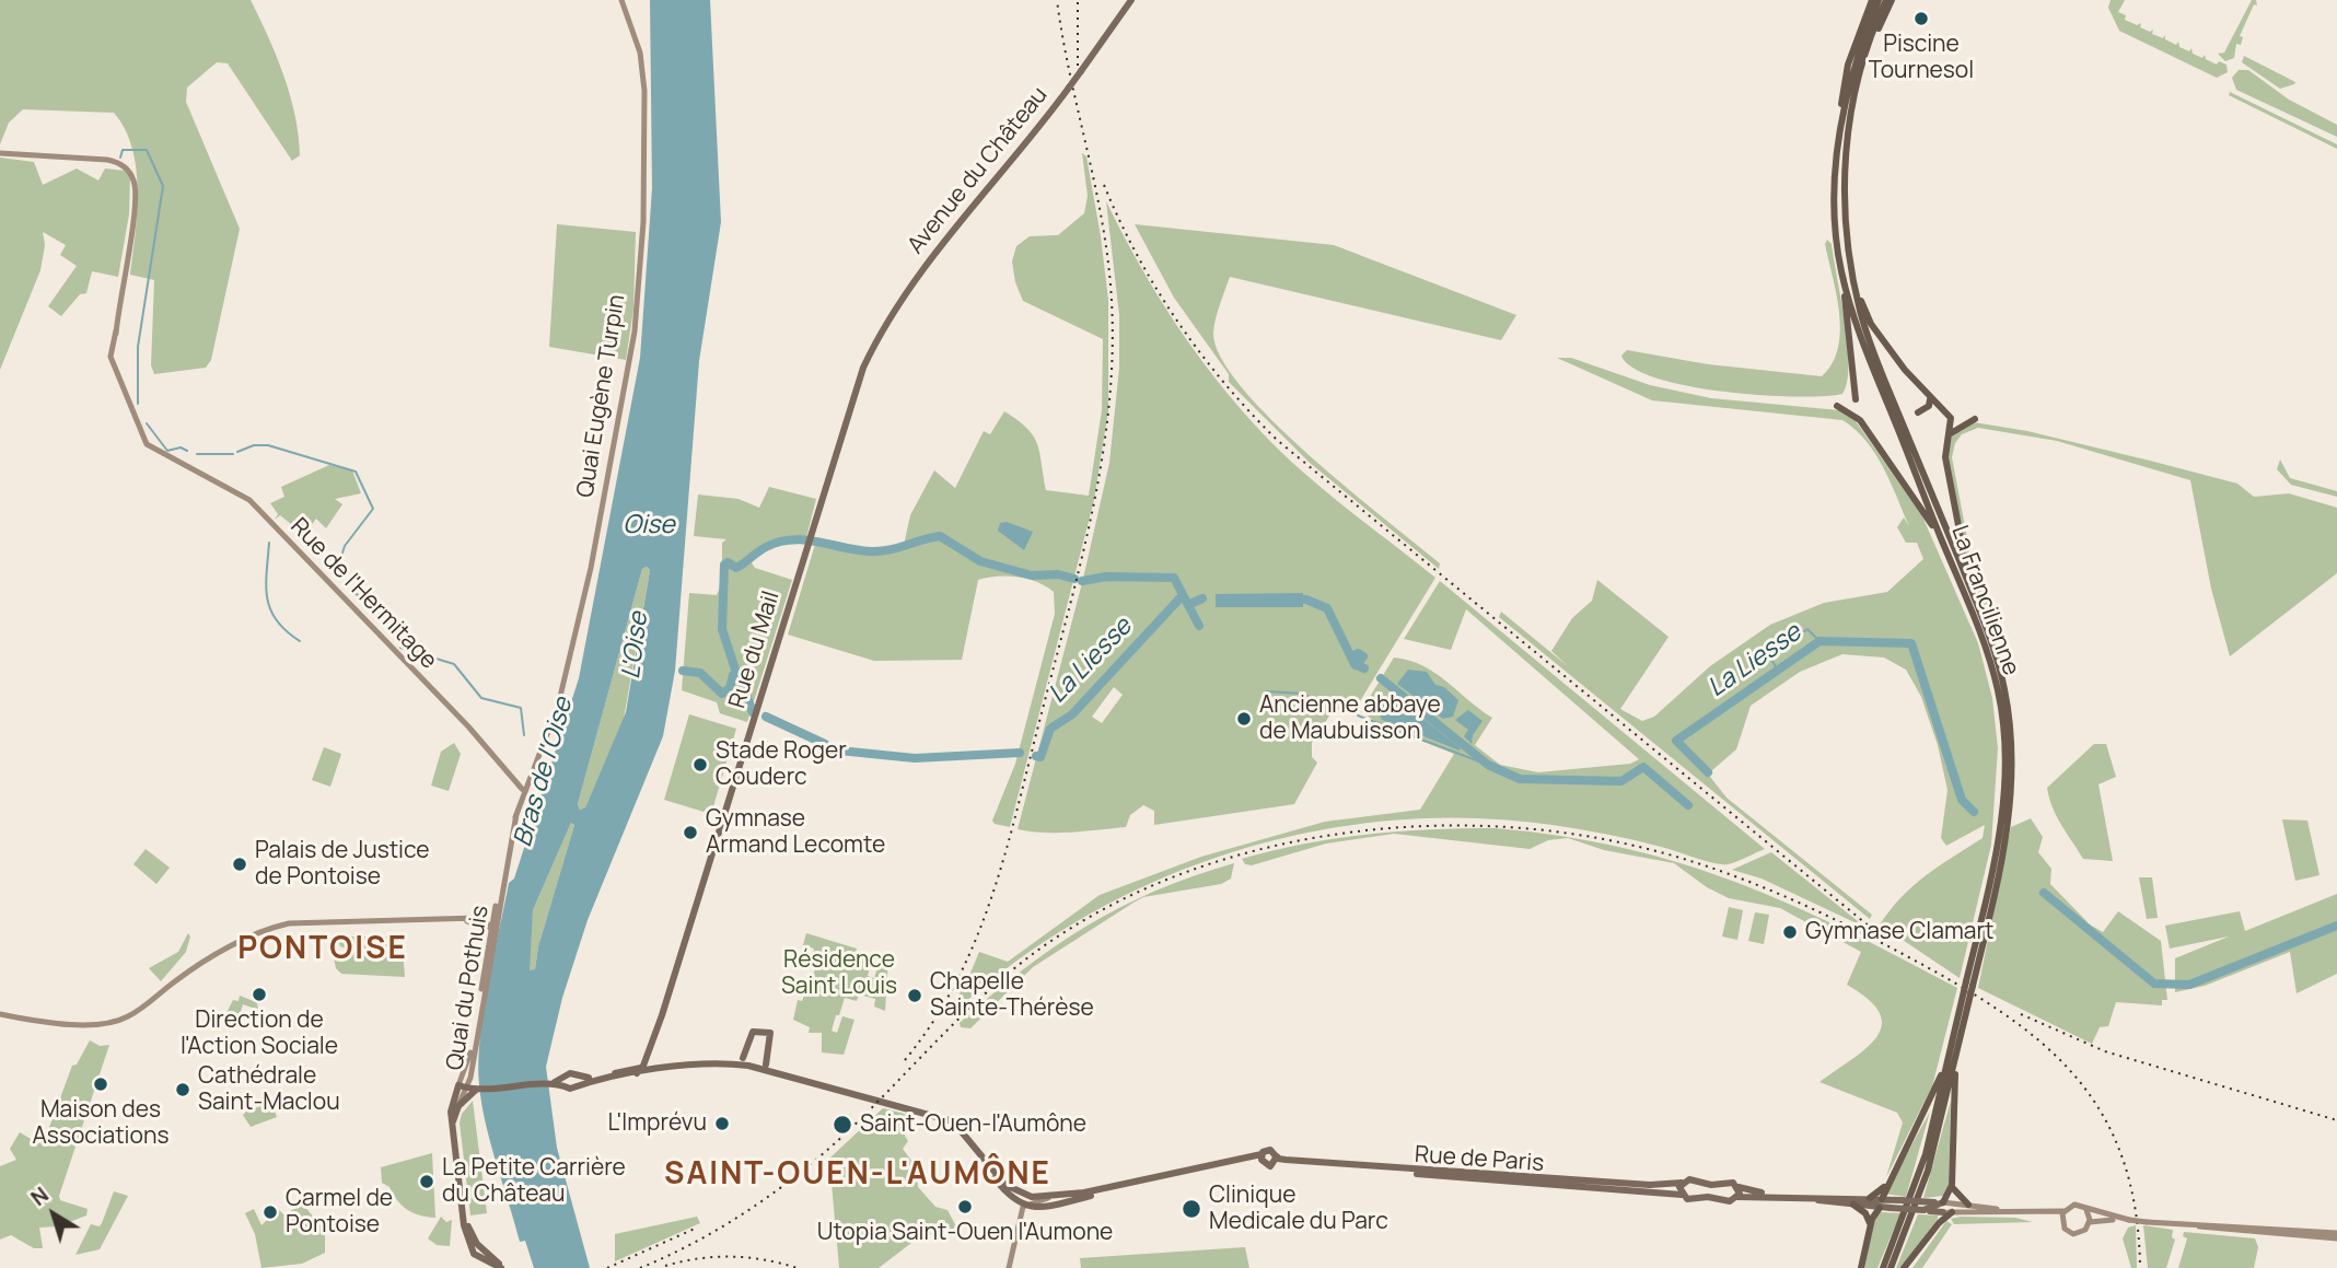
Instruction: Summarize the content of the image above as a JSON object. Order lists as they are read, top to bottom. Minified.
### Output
{"streets":{"highway":["La Francilienne"],"main road":["Avenue du Château","Quai Eugène Turpin","Rue de l'Hermitage","Rue du Mail","Quai du Pothuis","Rue de Paris"]},"crossings":[["Avenue du Château","Rue du Mail"],["Quai Eugène Turpin","Rue de l'Hermitage"],["Quai Eugène Turpin","Quai du Pothuis"],["Rue de l'Hermitage","Quai du Pothuis"]],"districts":["PONTOISE","SAINT-OUEN-L'AUMÔNE"],"water":["Oise","L'Oise","La Liesse","Bras de l'Oise"],"parks":["Résidence Saint Louis"],"places":["Piscine Tournesol","Ancienne abbaye de Maubuisson","Stade Roger Couderc","Gymnase Armand Lecomte","Palais de Justice de Pontoise","Gymnase Clamart","Direction de l'Action Sociale","Chapelle Sainte-Thérèse","Maison des Associations","Cathédrale Saint-Maclou","L'Imprévu","Saint-Ouen-l'Aumône","La Petite Carrière du Château","Utopia Saint-Ouen l'Aumone","Clinique Medicale du Parc","Carmel de Pontoise"],"north":"top left"}
